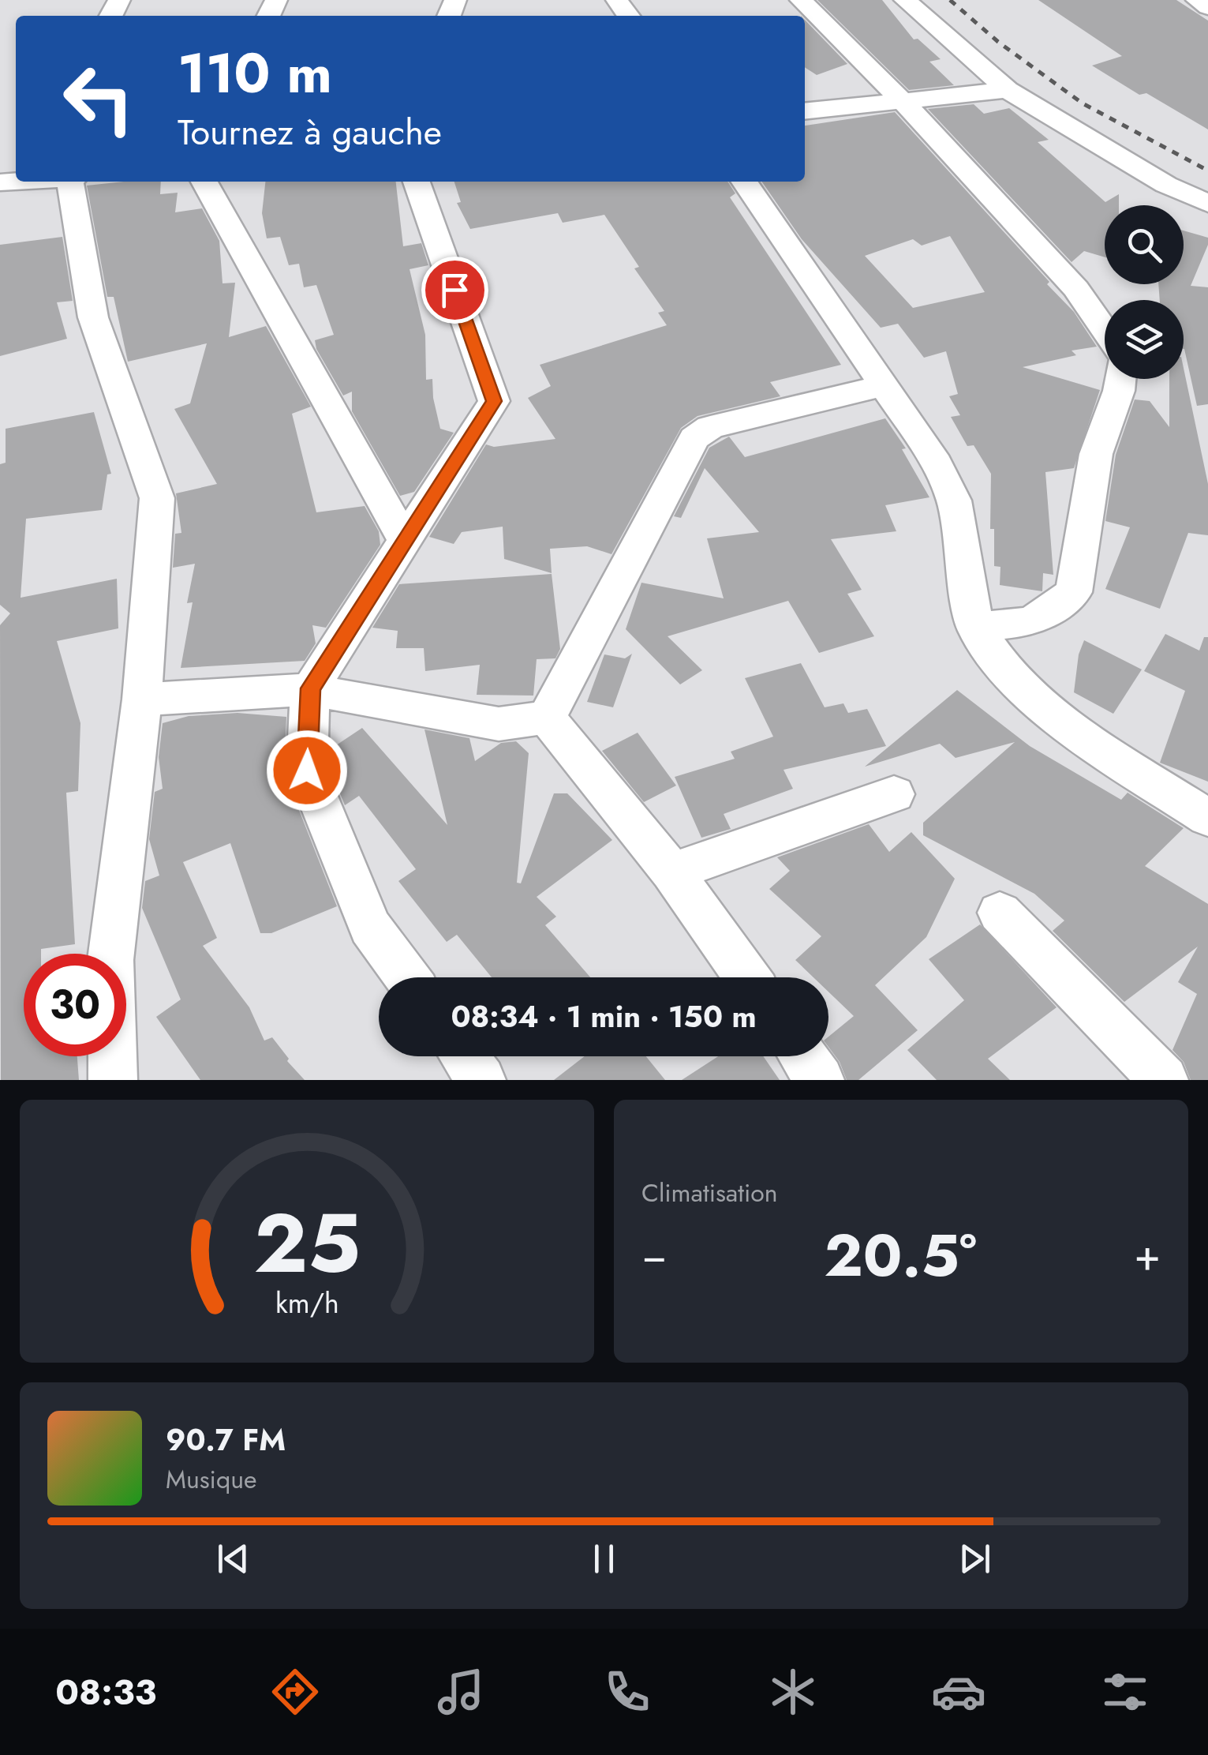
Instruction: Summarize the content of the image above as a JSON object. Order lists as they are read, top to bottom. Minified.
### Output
{"page":{"turn":["110 m","Tournez à gauche"],"limit":"30","trip":"08:34 · 1 min · 150 m","tile":"Climatisation","heat":["−","20.5°","+"],"song":["90.7 FM","Musique"],"tabs":"08:33","gauge":["25","km/h"]}}
